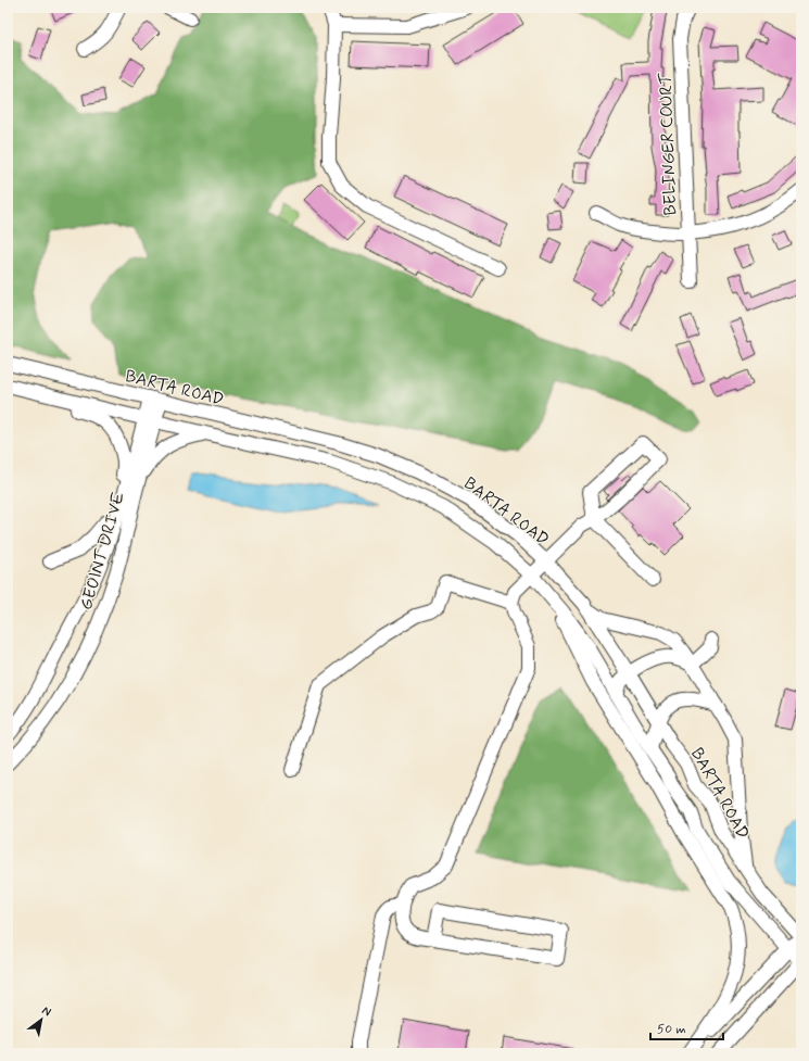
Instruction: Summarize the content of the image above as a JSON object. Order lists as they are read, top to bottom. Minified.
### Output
{"streets":{"street":["BELINGER COURT","BARTA ROAD","GEOINT DRIVE"]},"crossings":[["BARTA ROAD","GEOINT DRIVE"]],"scale_bar":"50 m","north":"top right"}
